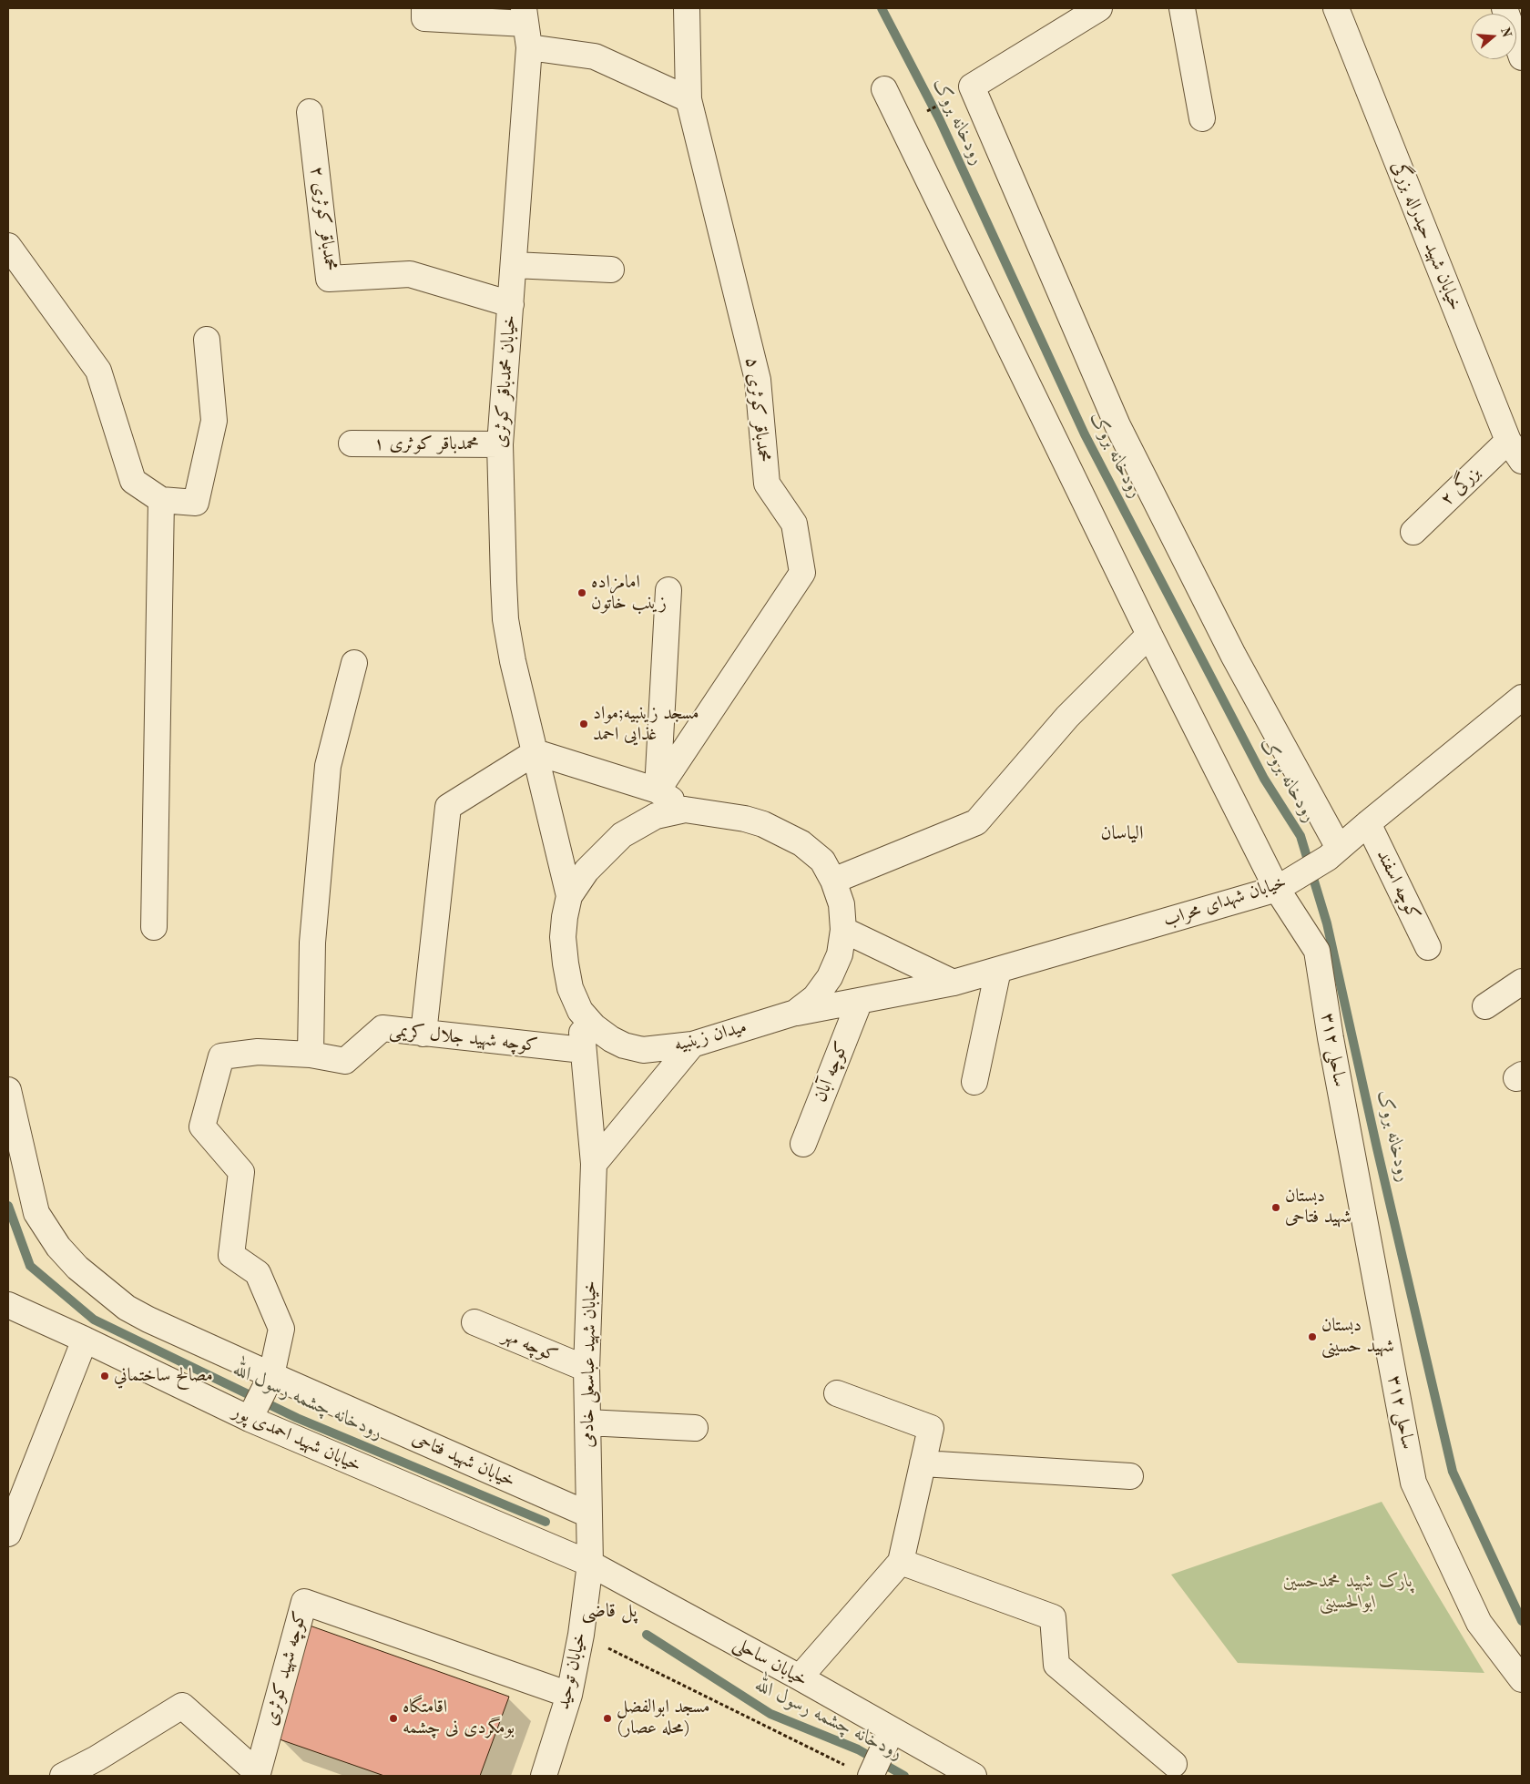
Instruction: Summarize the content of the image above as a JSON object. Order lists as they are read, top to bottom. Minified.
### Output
{"streets":{"street":["محمدباقر کوثری ۲","خیابان شهید حیدراله بزرگی","خیابان محمدباقر کوثری","محمدباقر کوثری ۵","محمدباقر کوثری ۱","بزرگی ۲","کوچه اسفند","خیابان شهدای محراب","میدان زینبیه","کوچه شهید جلال کریمی","ساحلی ۳۱۲","کوچه آبان","کوچه مهر","خیابان شهید عباسعلی خادمی","خیابان شهید احمدی پور","خیابان شهید فتاحی","خیابان ساحلی","کوچه شهید کوثری","خیابان توحید"]},"crossings":[["محمدباقر کوثری ۲","خیابان محمدباقر کوثری"],["خیابان شهید حیدراله بزرگی","بزرگی ۲"],["خیابان محمدباقر کوثری","محمدباقر کوثری ۱"],["خیابان محمدباقر کوثری","میدان زینبیه"],["کوچه اسفند","خیابان شهدای محراب"],["خیابان شهدای محراب","میدان زینبیه"],["خیابان شهدای محراب","ساحلی ۳۱۲"],["خیابان شهدای محراب","کوچه آبان"],["میدان زینبیه","خیابان شهید عباسعلی خادمی"],["کوچه شهید جلال کریمی","خیابان شهید عباسعلی خادمی"],["کوچه شهید جلال کریمی","خیابان شهید فتاحی"],["کوچه مهر","خیابان شهید عباسعلی خادمی"],["خیابان شهید عباسعلی خادمی","خیابان شهید احمدی پور"],["خیابان شهید عباسعلی خادمی","خیابان شهید فتاحی"],["خیابان شهید عباسعلی خادمی","خیابان ساحلی"],["خیابان شهید عباسعلی خادمی","خیابان توحید"],["خیابان شهید احمدی پور","خیابان ساحلی"],["خیابان شهید احمدی پور","خیابان توحید"],["خیابان ساحلی","خیابان توحید"],["کوچه شهید کوثری","خیابان توحید"]],"districts":["الیاسان","پل قاضی"],"water":["رودخانه بروک","رودخانه چشمه رسول الله"],"parks":["پارک شهید محمدحسین ابوالحسینی"],"places":["امامزاده زینب خاتون","مسجد زینبیه;مواد غذایی احمد","دبستان شهید فتاحی","دبستان شهید حسینی","مصالح ساختماني","اقامتگاه بومگردی نی چشمه","مسجد ابوالفضل (محله عصار)"],"north":"right"}
